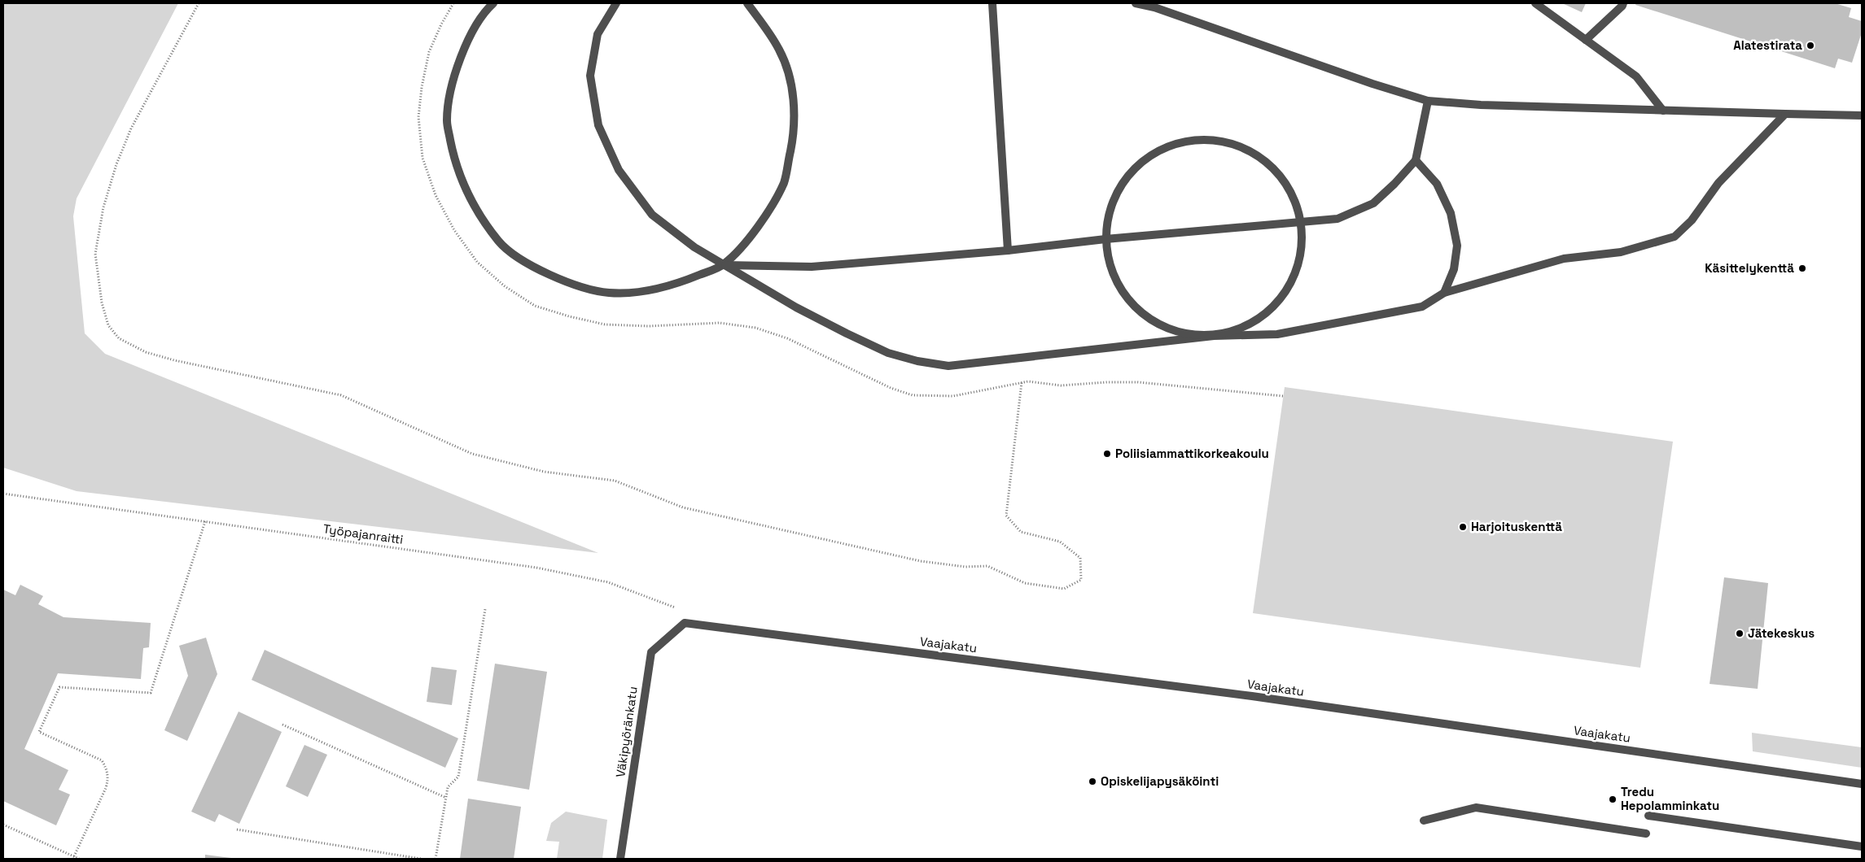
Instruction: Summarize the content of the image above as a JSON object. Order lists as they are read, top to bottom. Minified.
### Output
{"streets":{"street":["Vaajakatu","Väkipyöränkatu"],"path":["Työpajanraitti"]},"crossings":[["Työpajanraitti","Vaajakatu"],["Työpajanraitti","Väkipyöränkatu"],["Vaajakatu","Väkipyöränkatu"]],"places":["Alatestirata","Käsittelykenttä","Poliisiammattikorkeakoulu","Harjoituskenttä","Jätekeskus","Opiskelijapysäköinti","Tredu Hepolamminkatu"]}
